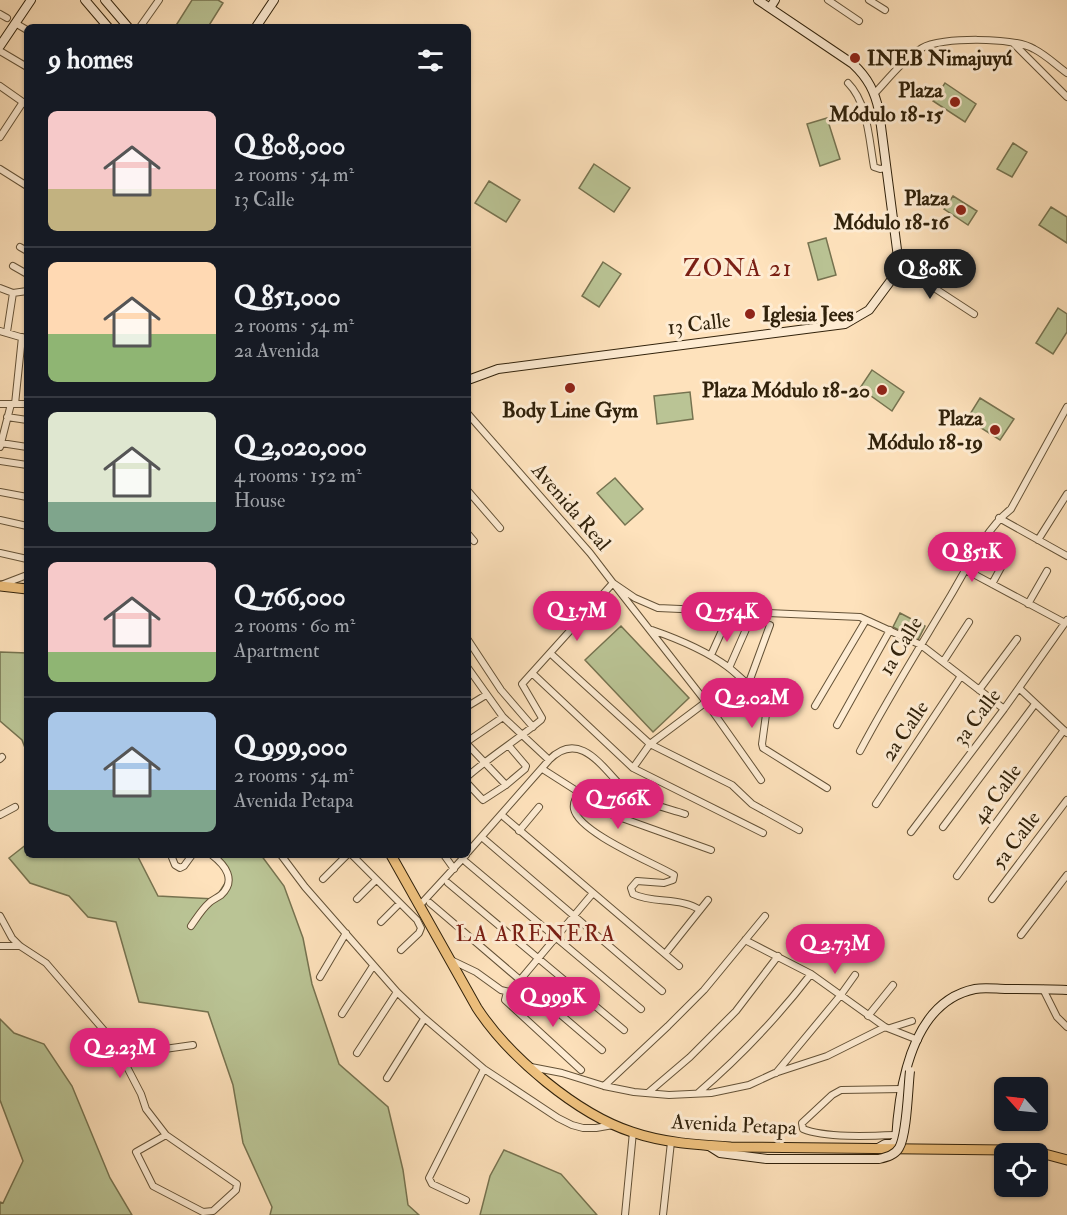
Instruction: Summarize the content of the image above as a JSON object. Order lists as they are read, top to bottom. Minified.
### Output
{"streets":{"main road":["Avenida Petapa"],"street":["13 Calle","Avenida Real","1a Calle","3a Calle","2a Calle","4a Calle","5a Calle"]},"crossings":[["Avenida Real","1a Calle"],["Avenida Real","3a Calle"],["Avenida Real","2a Calle"]],"districts":["ZONA 21","LA ARENERA"],"places":["INEB Nimajuyú","Plaza Módulo 18-15","Plaza Módulo 18-16","Iglesia Jees","Body Line Gym","Plaza Módulo 18-20","Plaza Módulo 18-19"],"north":"top left","page":{"heading":"9 homes","list":[{"name":"Q 808,000","note":"2 rooms · 54 m² · 13 Calle"},{"name":"Q 851,000","note":"2 rooms · 54 m² · 2a Avenida"},{"name":"Q 2,020,000","note":"4 rooms · 152 m² · House"},{"name":"Q 766,000","note":"2 rooms · 60 m² · Apartment"},{"name":"Q 999,000","note":"2 rooms · 54 m² · Avenida Petapa"}],"price":["Q 808K","Q 851K","Q 1.7M","Q 754K","Q 2.02M","Q 766K","Q 2.73M","Q 999K","Q 2.23M"]}}
